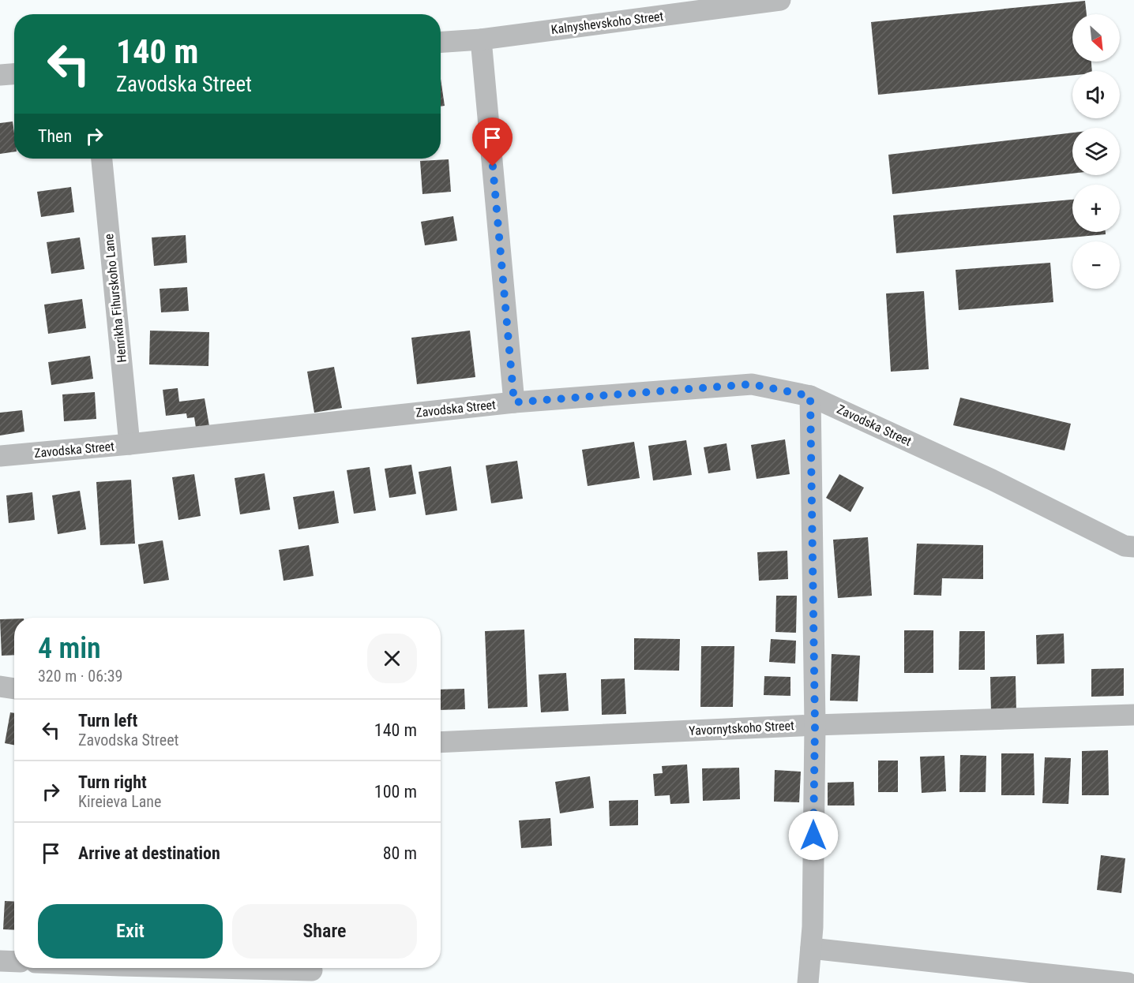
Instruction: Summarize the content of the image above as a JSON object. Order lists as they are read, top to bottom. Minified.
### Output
{"streets":{"street":["Kalnyshevskoho Street","Henrikha Fihurskoho Lane","Zavodska Street","Yavornytskoho Street"]},"crossings":[["Henrikha Fihurskoho Lane","Zavodska Street"]],"north":"bottom right","page":{"map_buttons":["+","−"],"turn":["140 m","Zavodska Street"],"then":"Then","heading":["4 min","320 m · 06:39"],"list":[{"name":"Turn left","note":"Zavodska Street","value":"140 m"},{"name":"Turn right","note":"Kireieva Lane","value":"100 m"},{"name":"Arrive at destination","value":"80 m"}],"buttons":["Exit","Share"]}}
